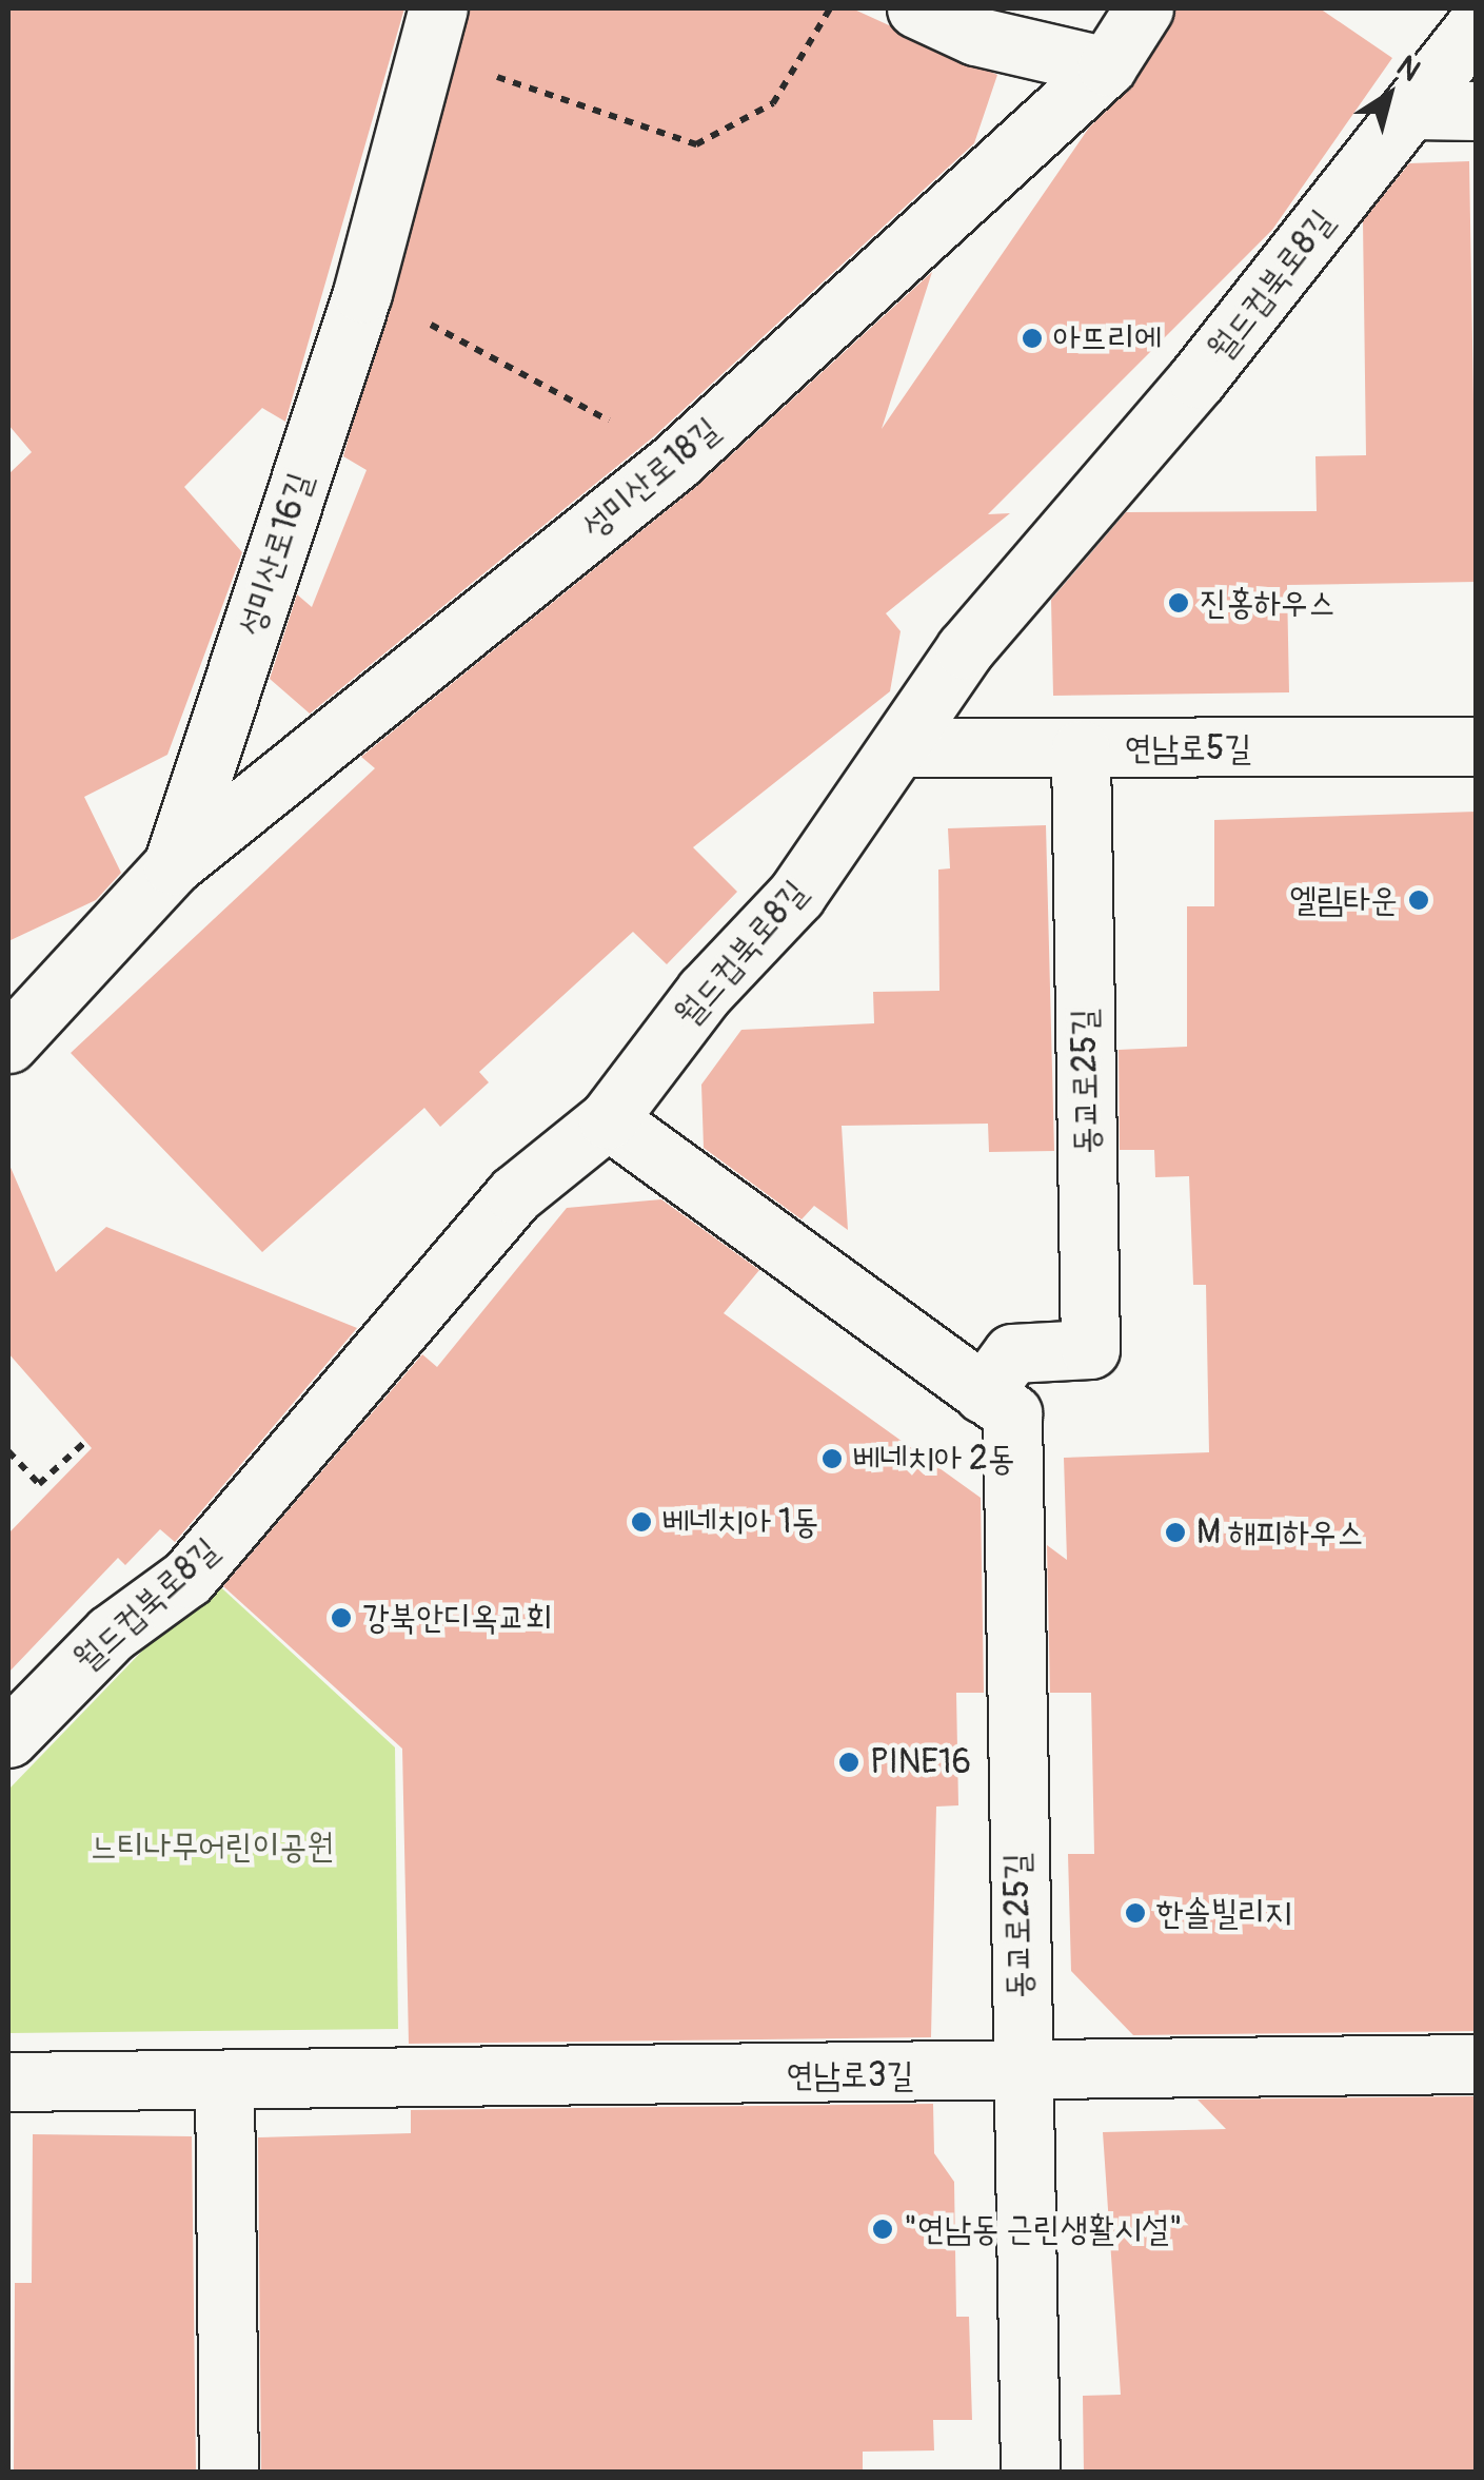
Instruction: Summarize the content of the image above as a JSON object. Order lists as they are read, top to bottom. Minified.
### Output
{"streets":{"street":["월드컵북로8길","성미산로18길","성미산로16길","연남로5길","동교로25길","연남로3길"]},"crossings":[["월드컵북로8길","연남로5길"],["월드컵북로8길","동교로25길"],["성미산로18길","성미산로16길"],["연남로5길","동교로25길"],["동교로25길","연남로3길"]],"parks":["느티나무어린이공원"],"places":["아뜨리에","진홍하우스","엘림타운","베네치아 2동","베네치아 1동","M 해피하우스","강북안디옥교회","PINE16","한솔빌리지","\"연남동 근린생활시설\""],"north":"top right"}
